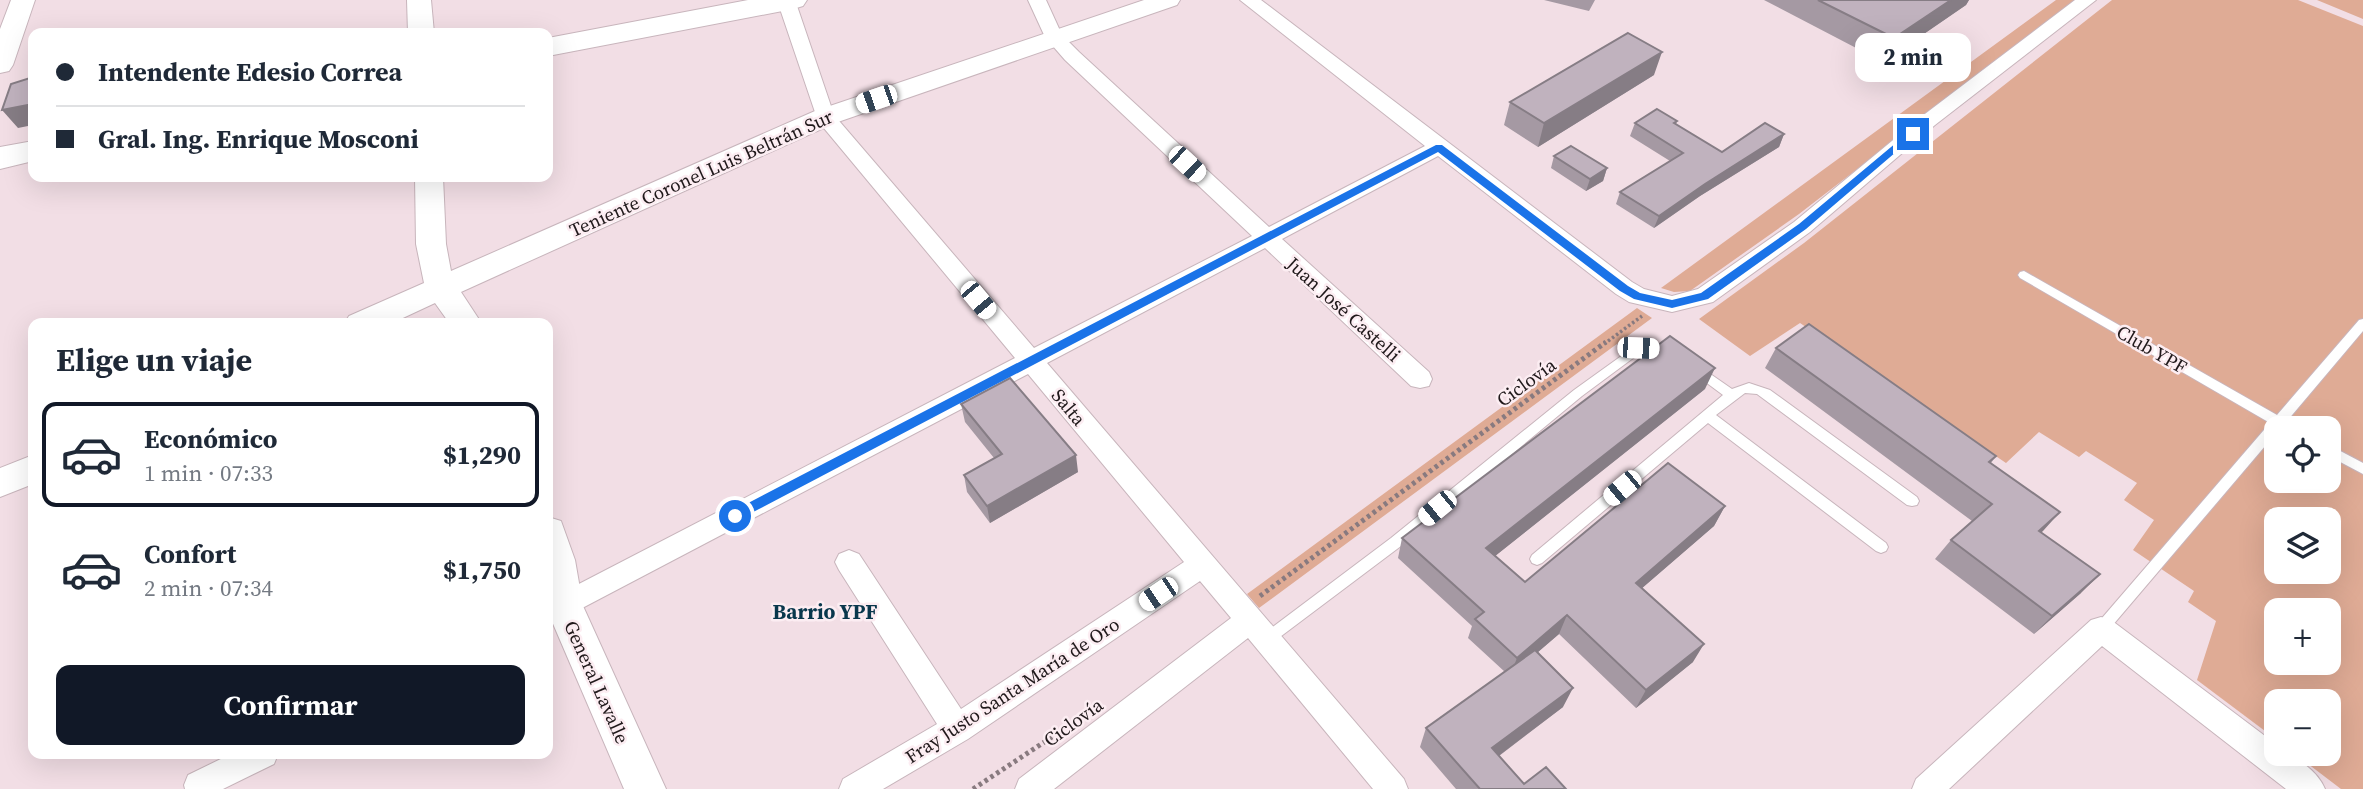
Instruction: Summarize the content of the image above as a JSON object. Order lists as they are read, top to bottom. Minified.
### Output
{"streets":{"street":["Teniente Coronel Luis Beltrán Sur","Juan José Castelli","Salta","General Lavalle","Fray Justo Santa María de Oro"],"lane":["Club YPF"],"path":["Ciclovía"]},"crossings":[["Teniente Coronel Luis Beltrán Sur","Juan José Castelli"],["Teniente Coronel Luis Beltrán Sur","Salta"],["Ciclovía","Salta"],["Salta","Fray Justo Santa María de Oro"]],"districts":["Barrio YPF"],"page":{"banner":["Intendente Edesio Correa","Gral. Ing. Enrique Mosconi"],"bubble":"2 min","heading":"Elige un viaje","list":[{"name":"Económico","note":"1 min · 07:33","value":"$1,290"},{"name":"Confort","note":"2 min · 07:34","value":"$1,750"}],"map_buttons":["+","−"],"buttons":"Confirmar"}}
